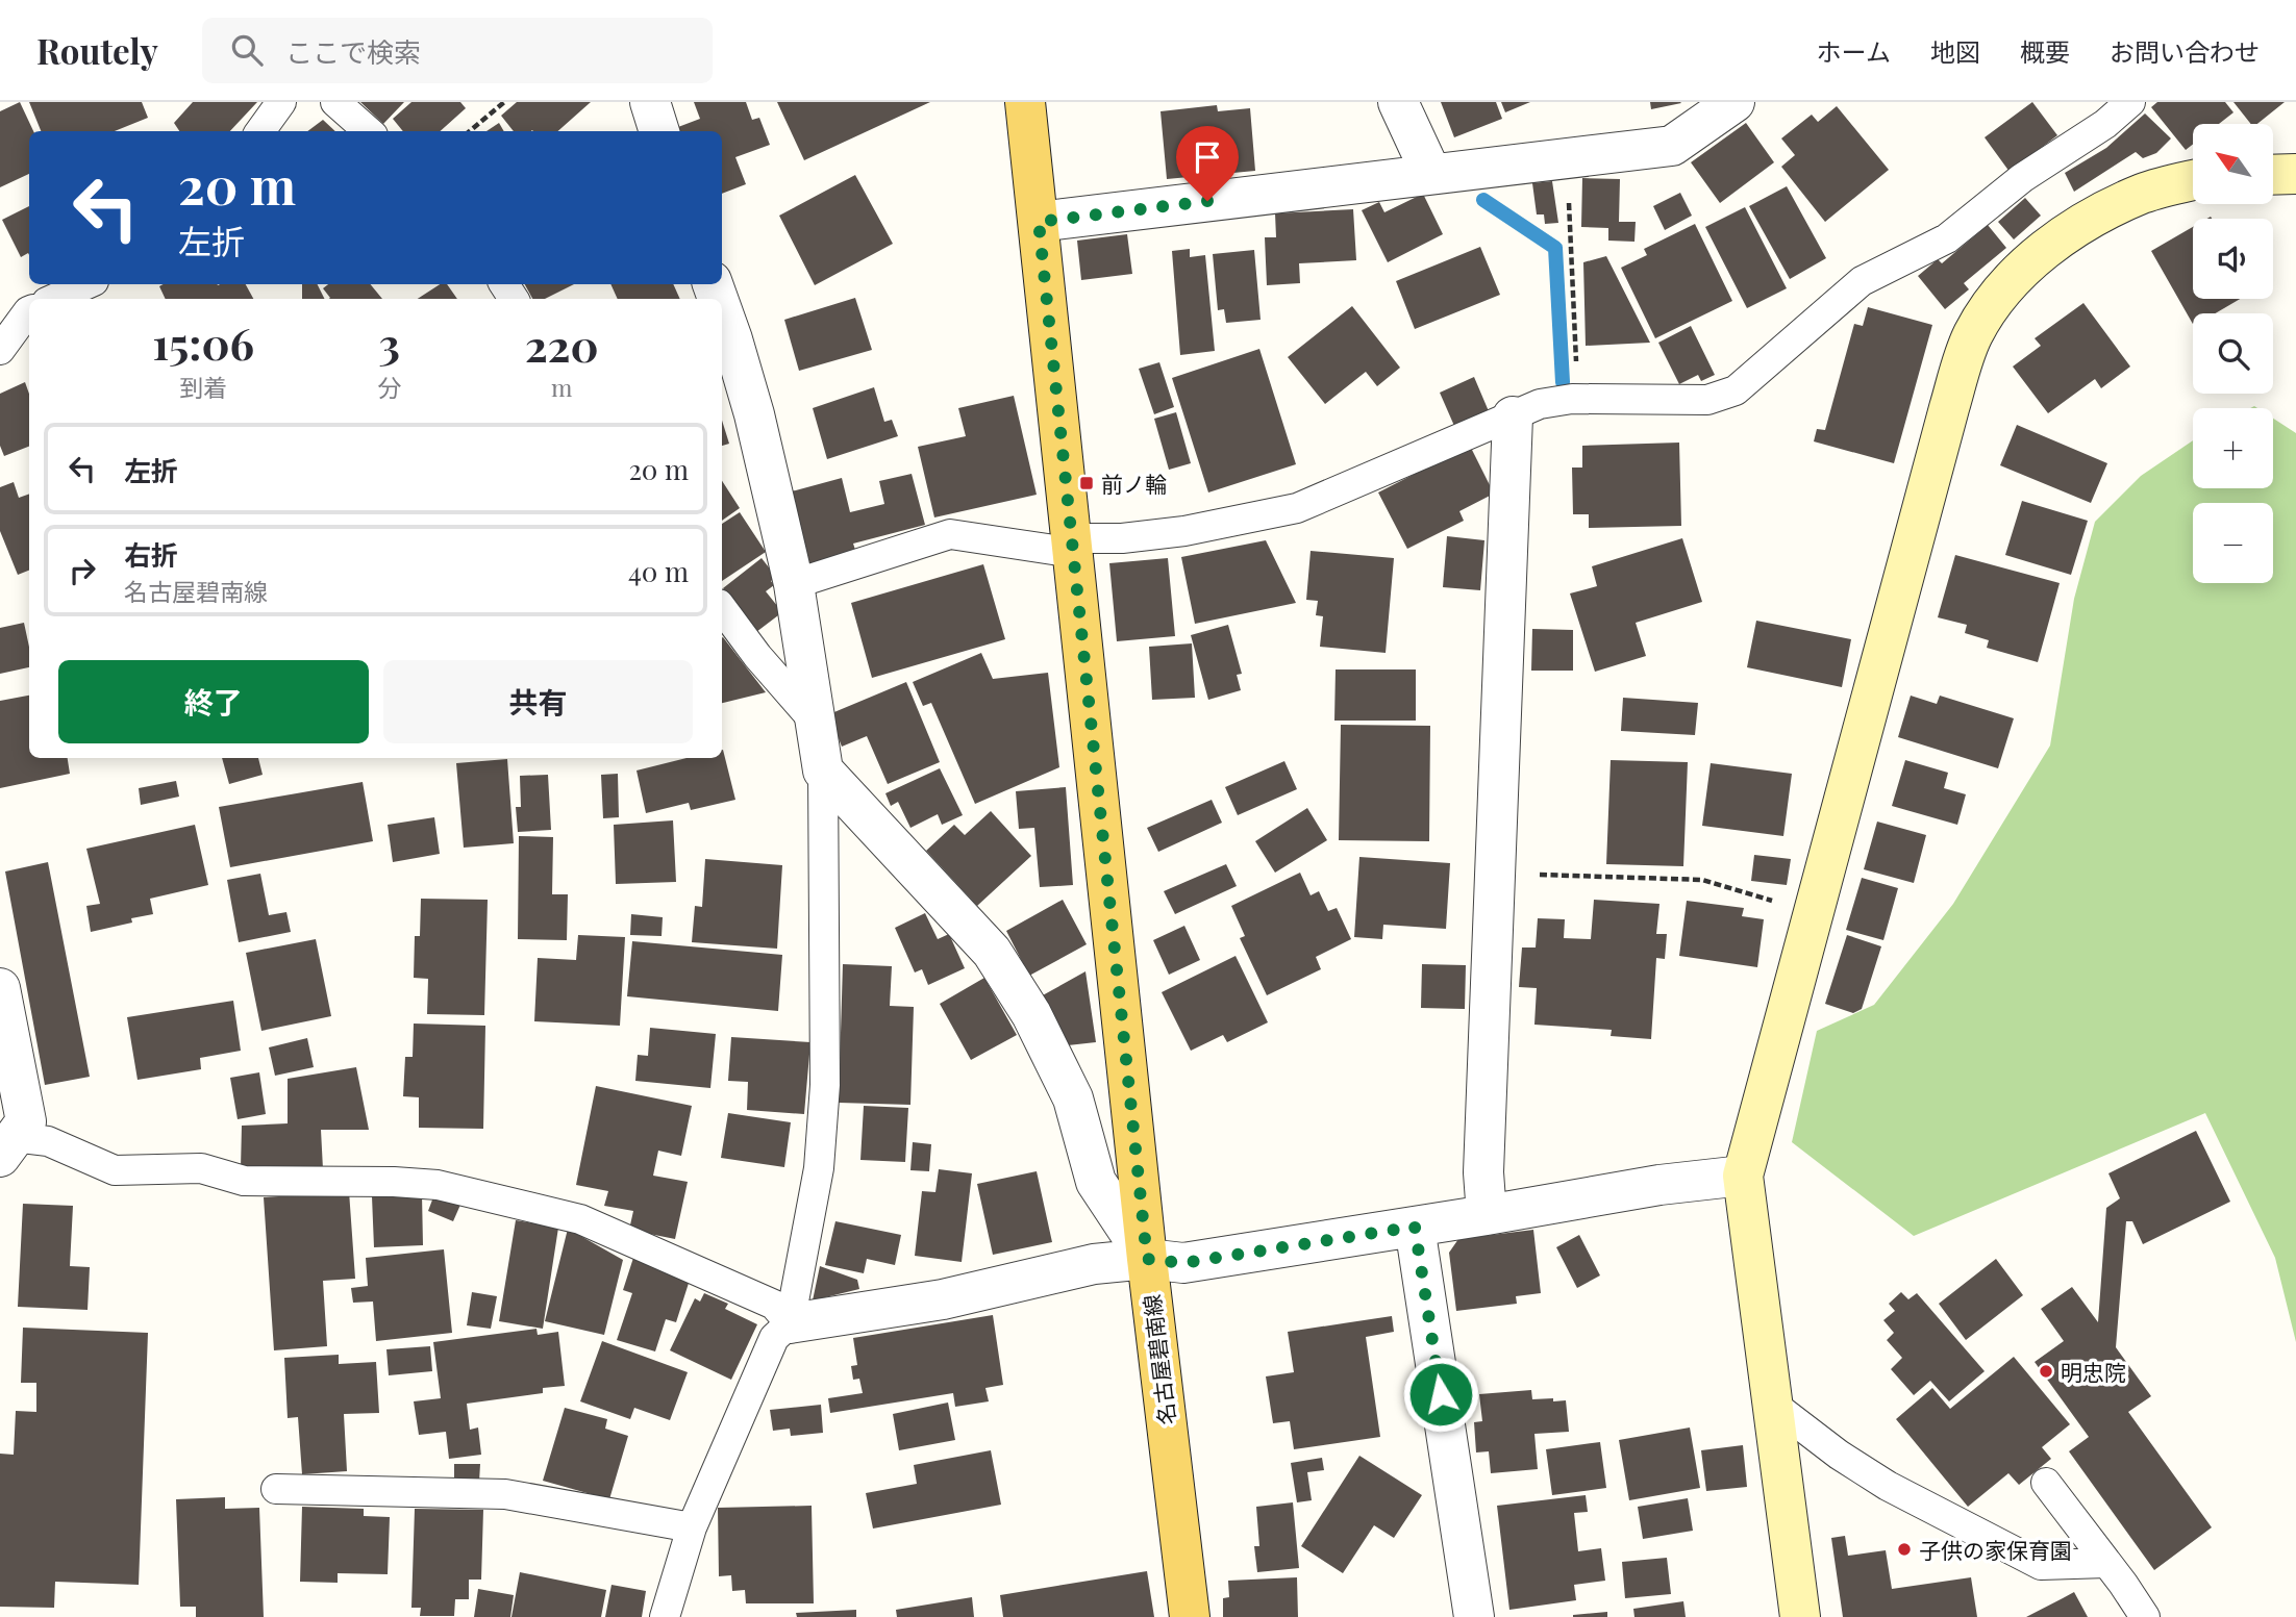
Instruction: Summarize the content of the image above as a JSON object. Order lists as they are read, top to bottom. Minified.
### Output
{"streets":{"main road":["名古屋碧南線"]},"places":{"transit":["前ノ輪"],"other":["明忠院","子供の家保育園"]},"north":"top left","page":{"header":"Routely","search":"ここで検索","nav":["ホーム","地図","概要","お問い合わせ"],"map_buttons":["+","−"],"turn":["20 m","左折"],"eta":["15:06","到着","3","分","220","m"],"list":[{"name":"左折","value":"20 m"},{"name":"右折","note":"名古屋碧南線","value":"40 m"}],"buttons":["終了","共有"]}}
